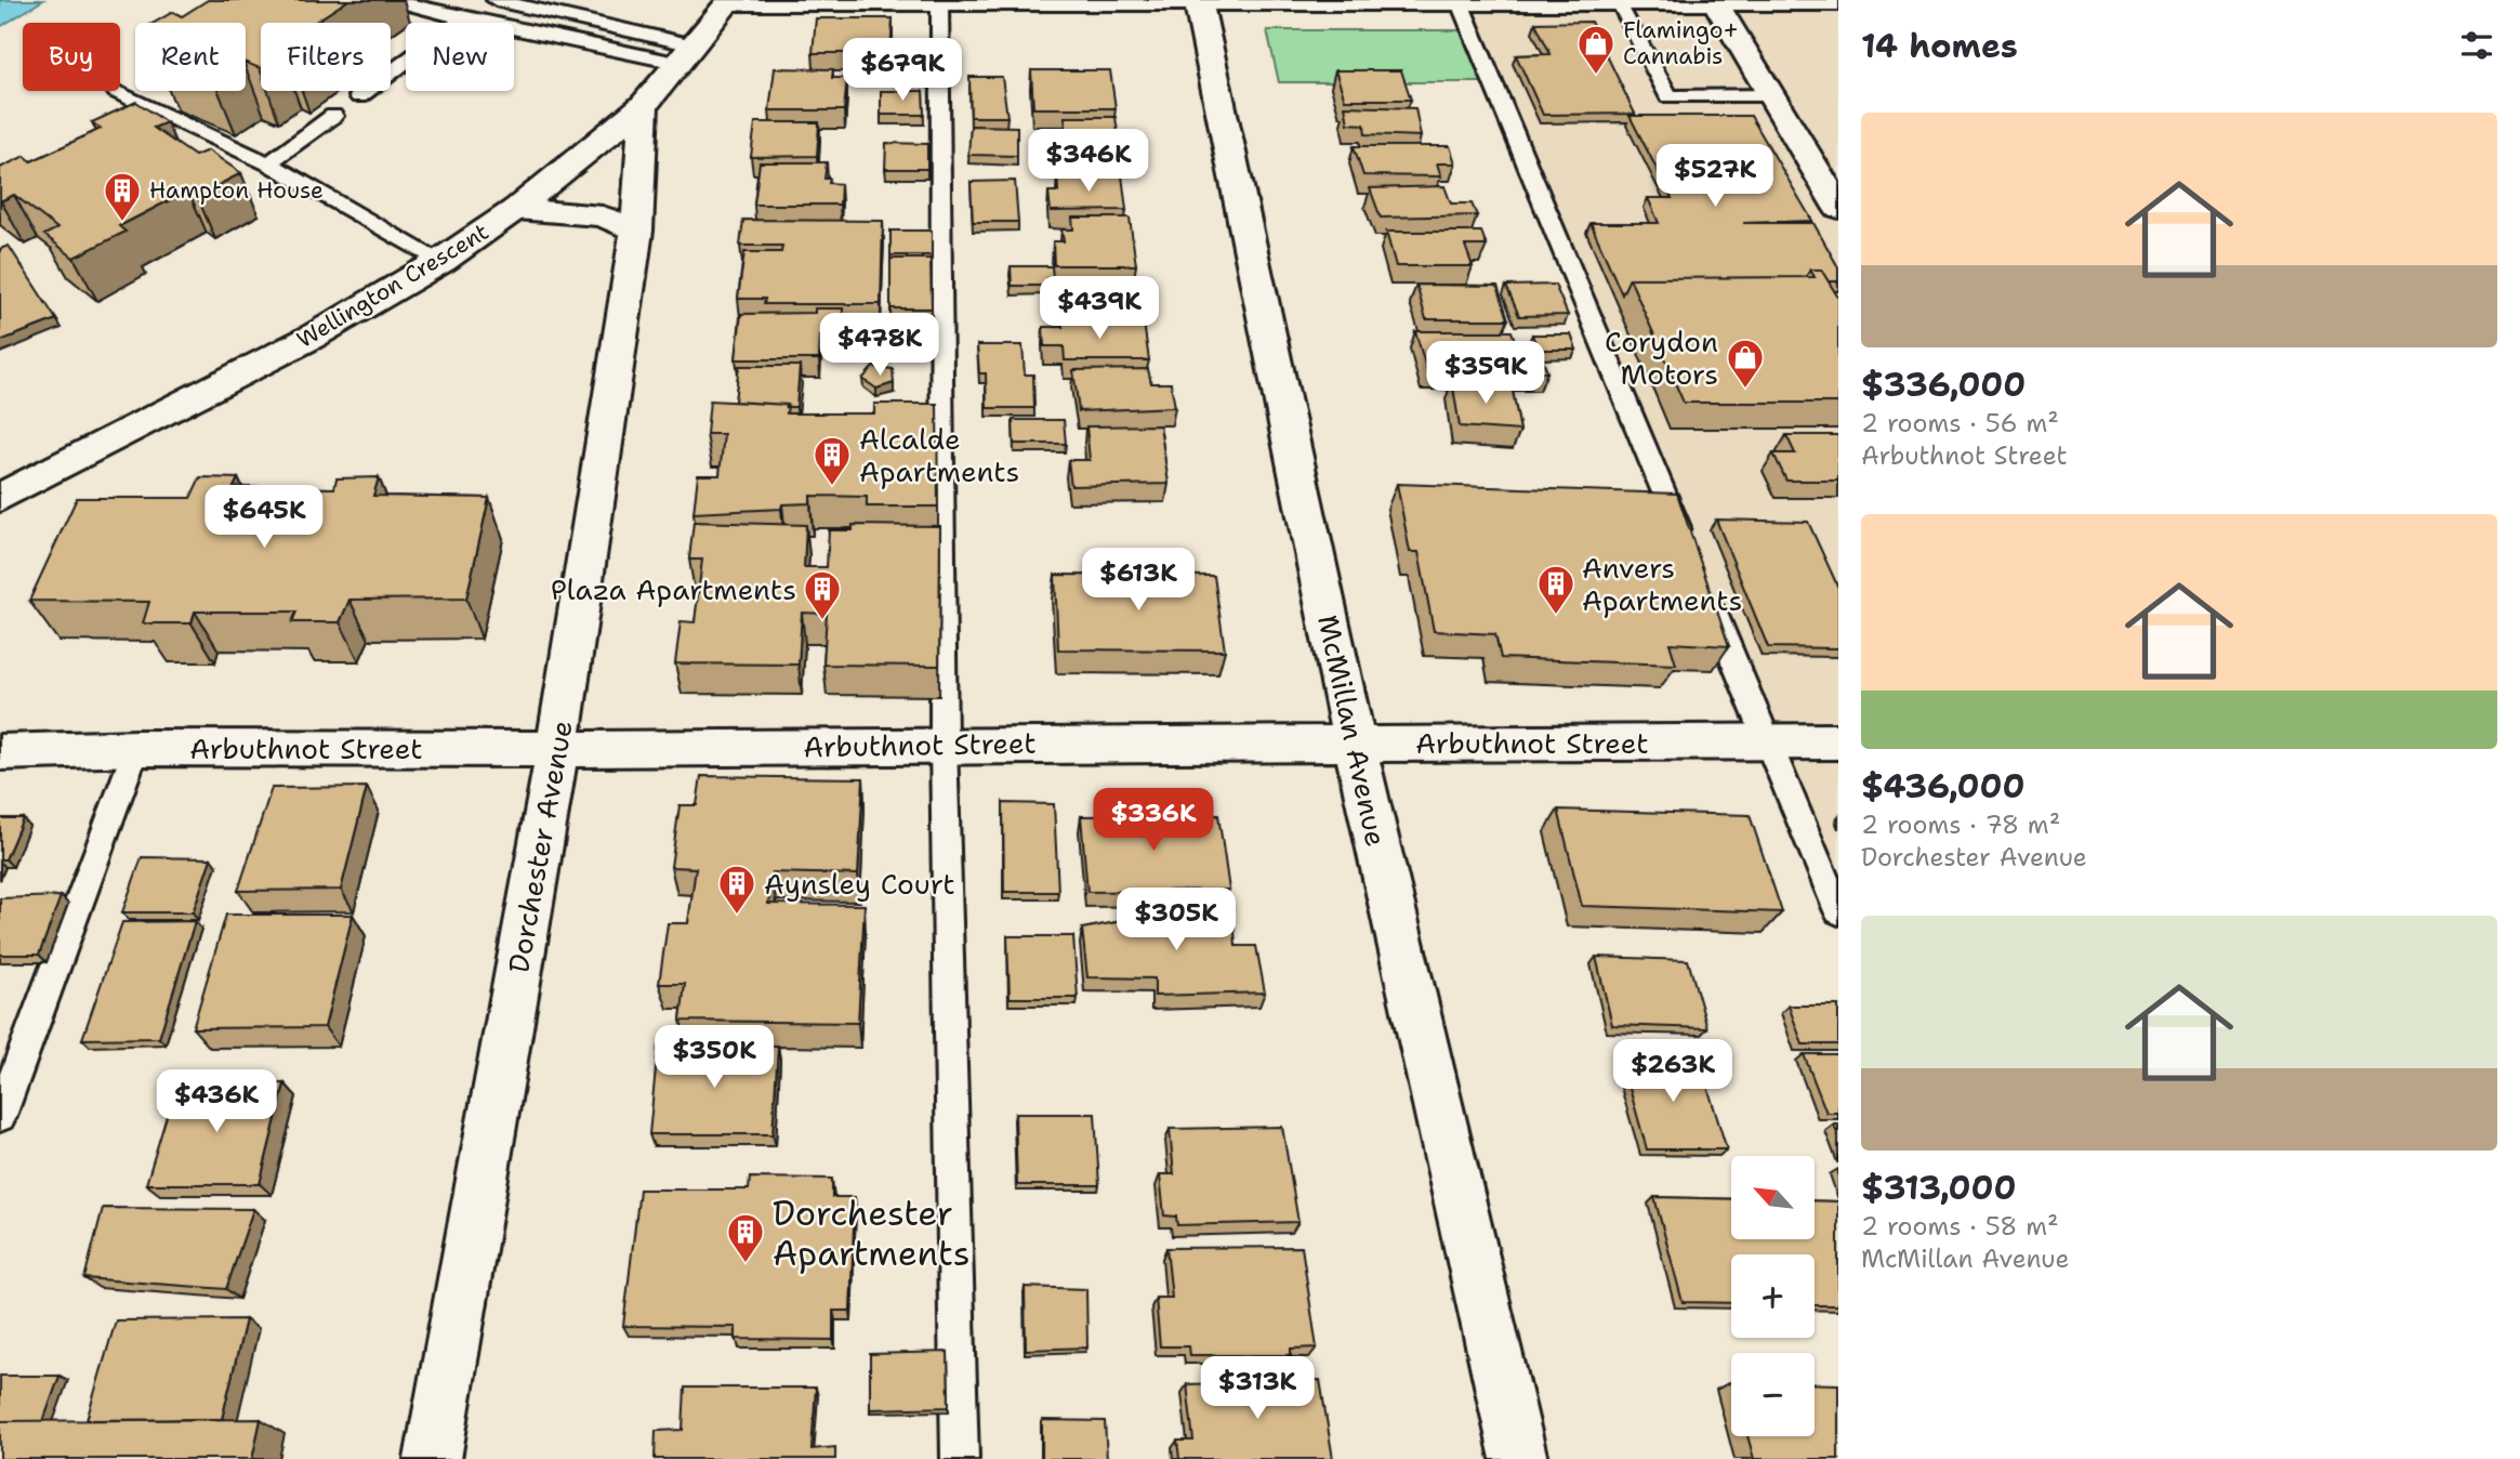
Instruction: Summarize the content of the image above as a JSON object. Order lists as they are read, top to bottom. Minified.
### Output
{"streets":{"street":["Wellington Crescent","McMillan Avenue","Arbuthnot Street","Dorchester Avenue"]},"crossings":[["Wellington Crescent","Dorchester Avenue"],["McMillan Avenue","Arbuthnot Street"],["Arbuthnot Street","Dorchester Avenue"]],"places":{"shop":["Flamingo+ Cannabis","Corydon Motors"],"building":["Hampton House","Alcalde Apartments","Anvers Apartments","Plaza Apartments","Aynsley Court","Dorchester Apartments"]},"north":"top left","page":{"heading":"14 homes","chip":["Buy","Rent","Filters","New"],"price":["$679K","$346K","$527K","$439K","$478K","$359K","$645K","$613K","$336K","$305K","$350K","$263K","$436K","$313K"],"list":[{"name":"$336,000","note":"2 rooms · 56 m² · Arbuthnot Street"},{"name":"$436,000","note":"2 rooms · 78 m² · Dorchester Avenue"},{"name":"$313,000","note":"2 rooms · 58 m² · McMillan Avenue"}],"map_buttons":["+","−"]}}
